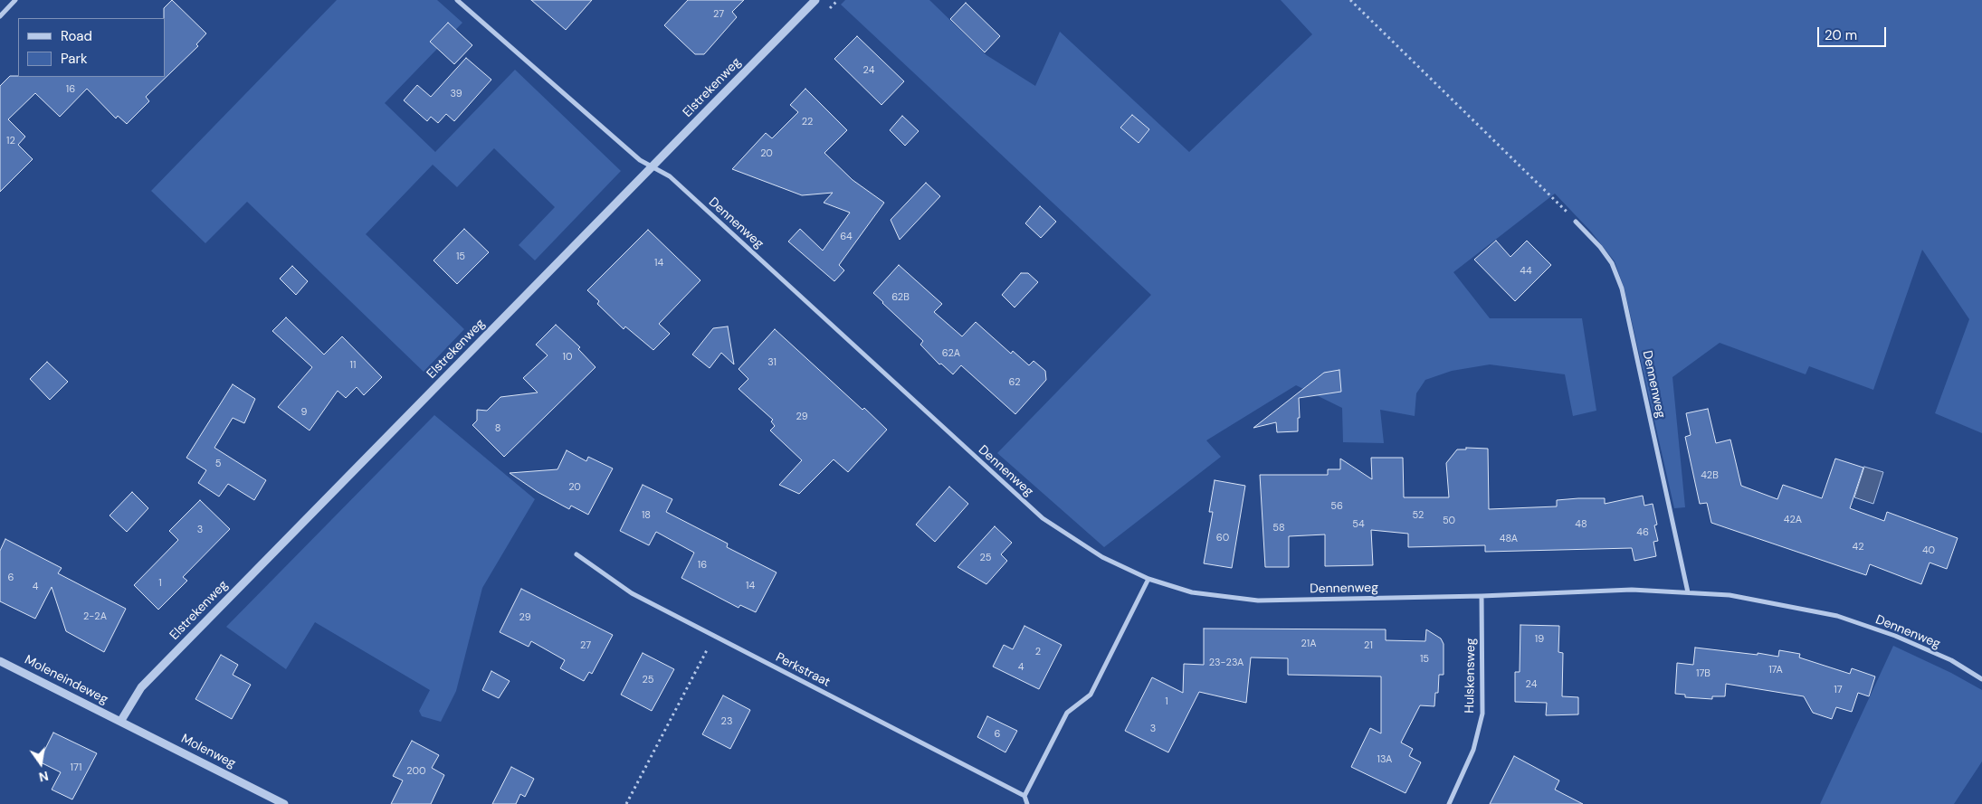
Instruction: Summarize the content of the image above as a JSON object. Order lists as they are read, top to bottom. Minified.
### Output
{"streets":{"street":["Elstrekenweg","Dennenweg","Perkstraat","Hulskensweg","Moleneindeweg","Molenweg"]},"crossings":[["Elstrekenweg","Dennenweg"],["Elstrekenweg","Moleneindeweg"],["Elstrekenweg","Molenweg"],["Dennenweg","Hulskensweg"],["Moleneindeweg","Molenweg"]],"house_numbers":["27","24","16","39","22","12","20","64","15","14","44","62B","62A","10","31","11","62","9","29","8","5","42B","20","56","18","52","42A","50","54","48","58","3","46","60","48A","42","40","25","16","6","1","14","4","2-2A","29","19","21A","27","21","2","15","23-23A","4","17A","17B","25","24","17","1","23","3","6","13A","171","200"],"legend":["Road","Park"],"scale_bar":"20 m","north":"bottom"}
